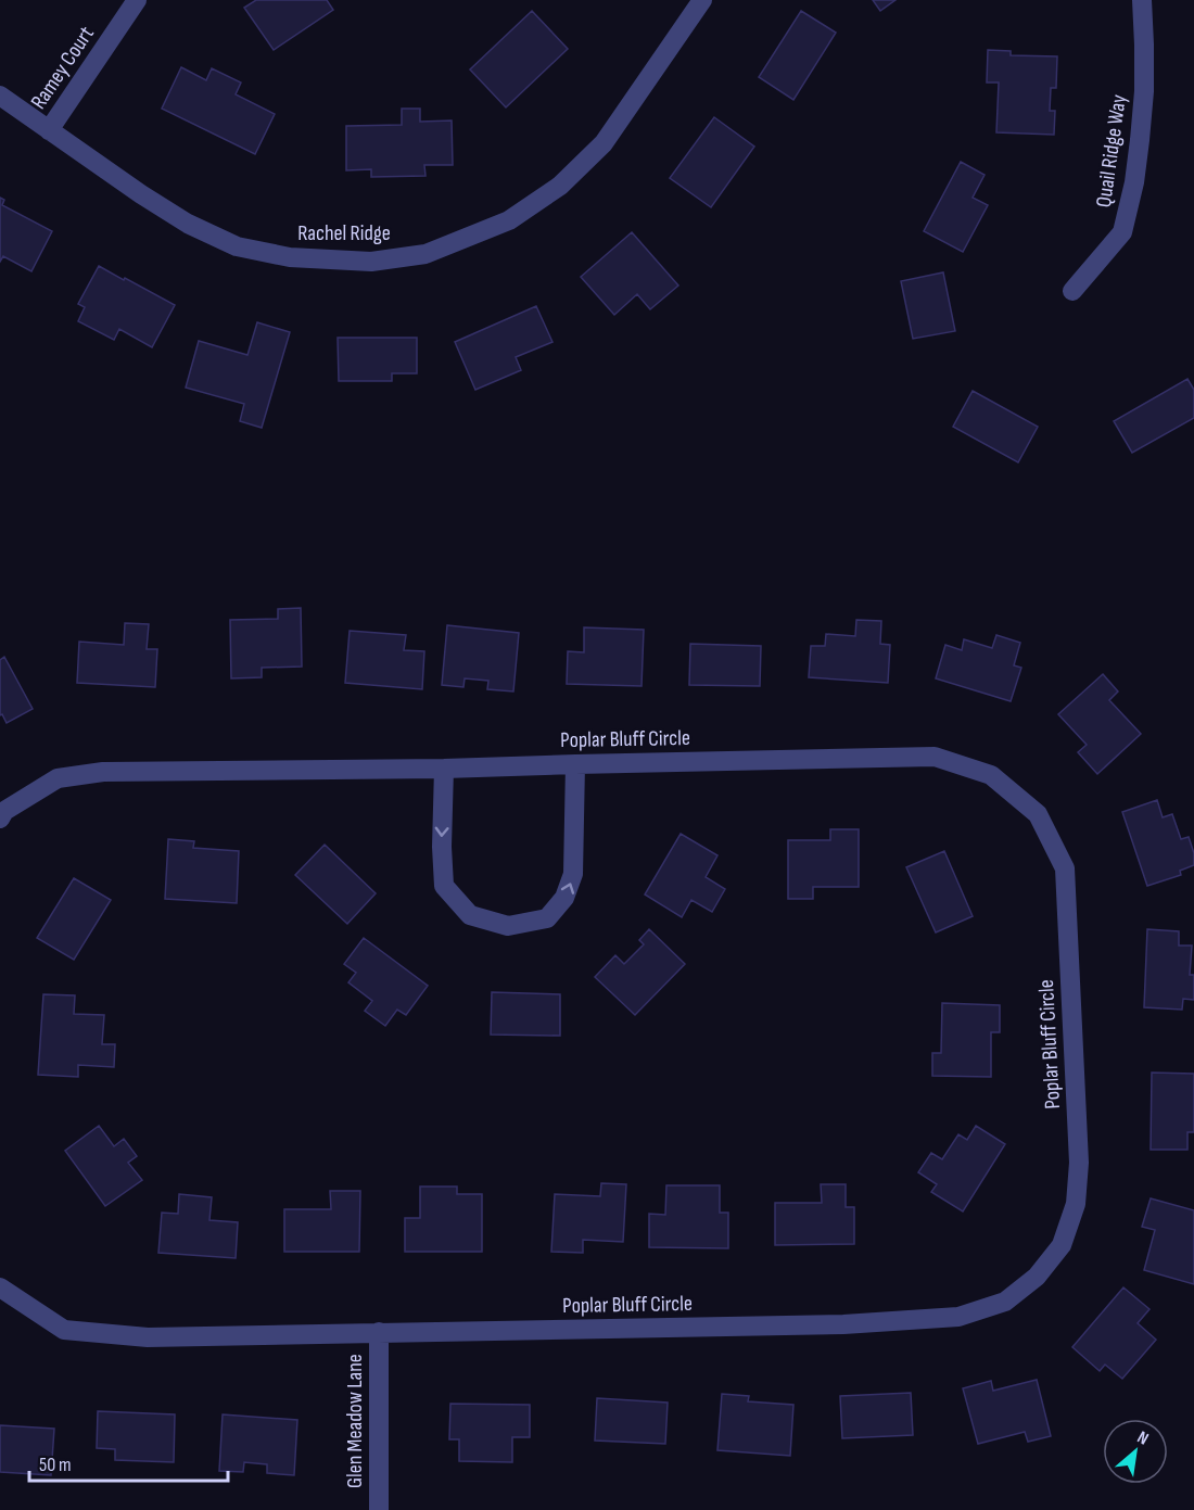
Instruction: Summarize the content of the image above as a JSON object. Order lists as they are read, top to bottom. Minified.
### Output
{"streets":{"street":["Ramey Court","Quail Ridge Way","Rachel Ridge","Poplar Bluff Circle","Glen Meadow Lane"]},"crossings":[["Ramey Court","Rachel Ridge"],["Poplar Bluff Circle","Glen Meadow Lane"]],"scale_bar":"50 m","north":"top right"}
